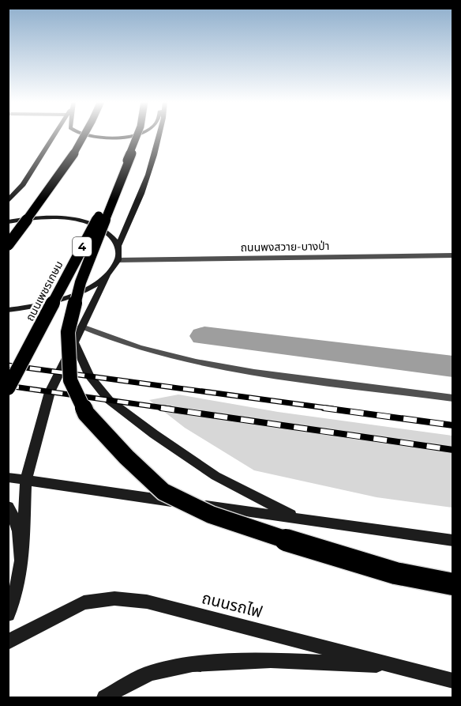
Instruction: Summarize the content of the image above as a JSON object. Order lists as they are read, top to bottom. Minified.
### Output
{"streets":{"highway":["4","ถนนเพชรเกษม"],"main road":["ถนนรถไฟ"],"street":["ถนนพงสวาย-บางป่า"]}}
